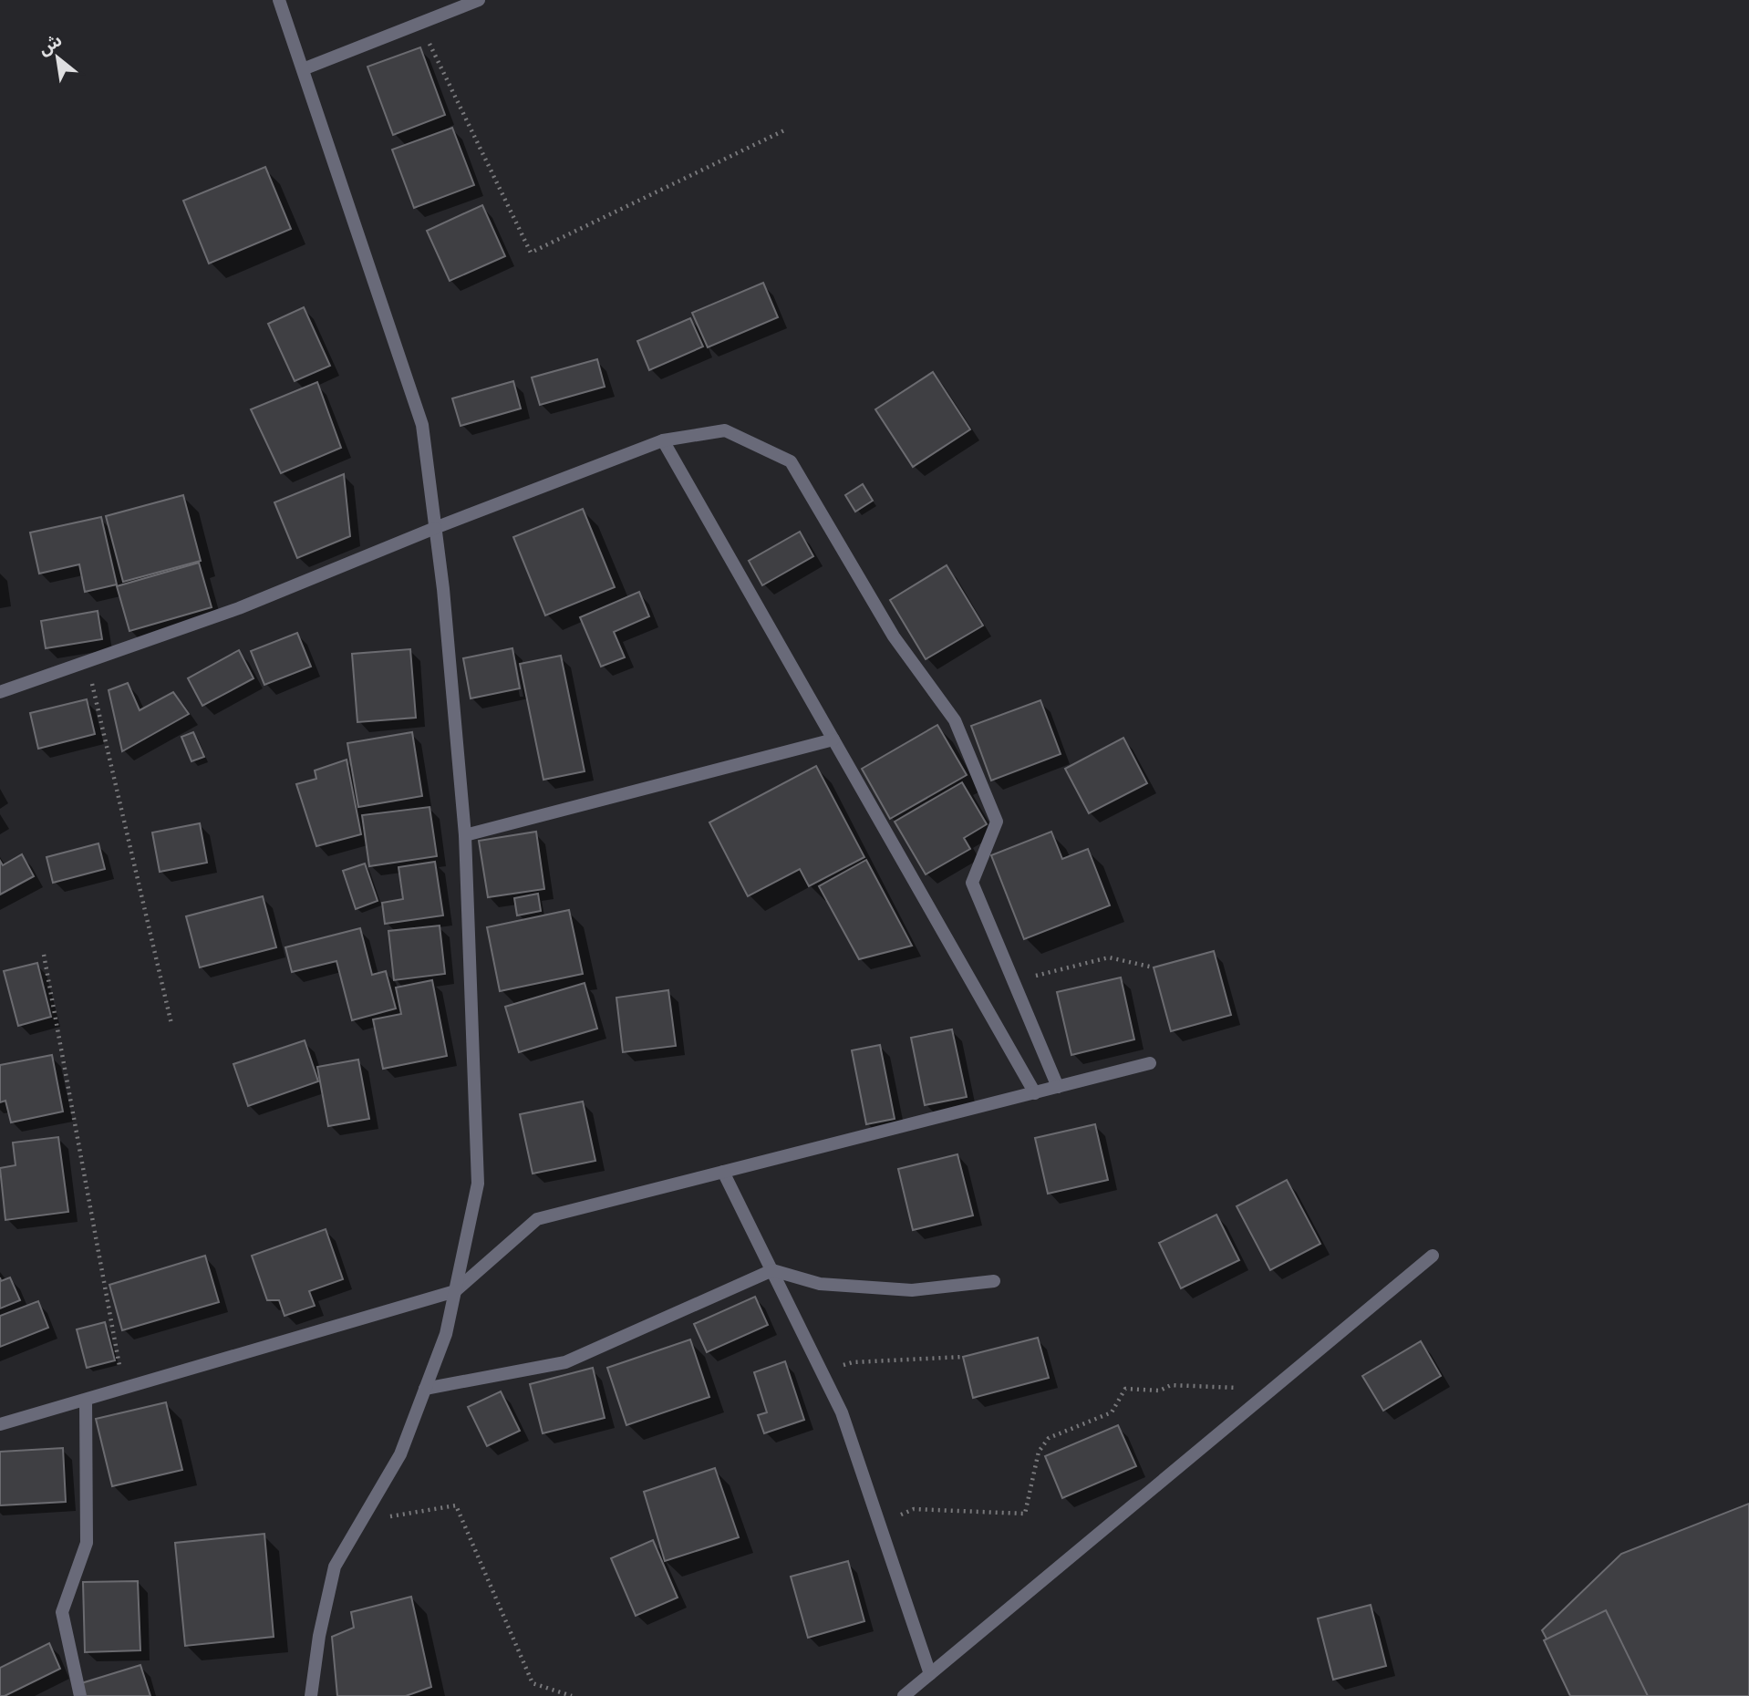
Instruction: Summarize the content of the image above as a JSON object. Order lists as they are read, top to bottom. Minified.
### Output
{"north":"top left"}
